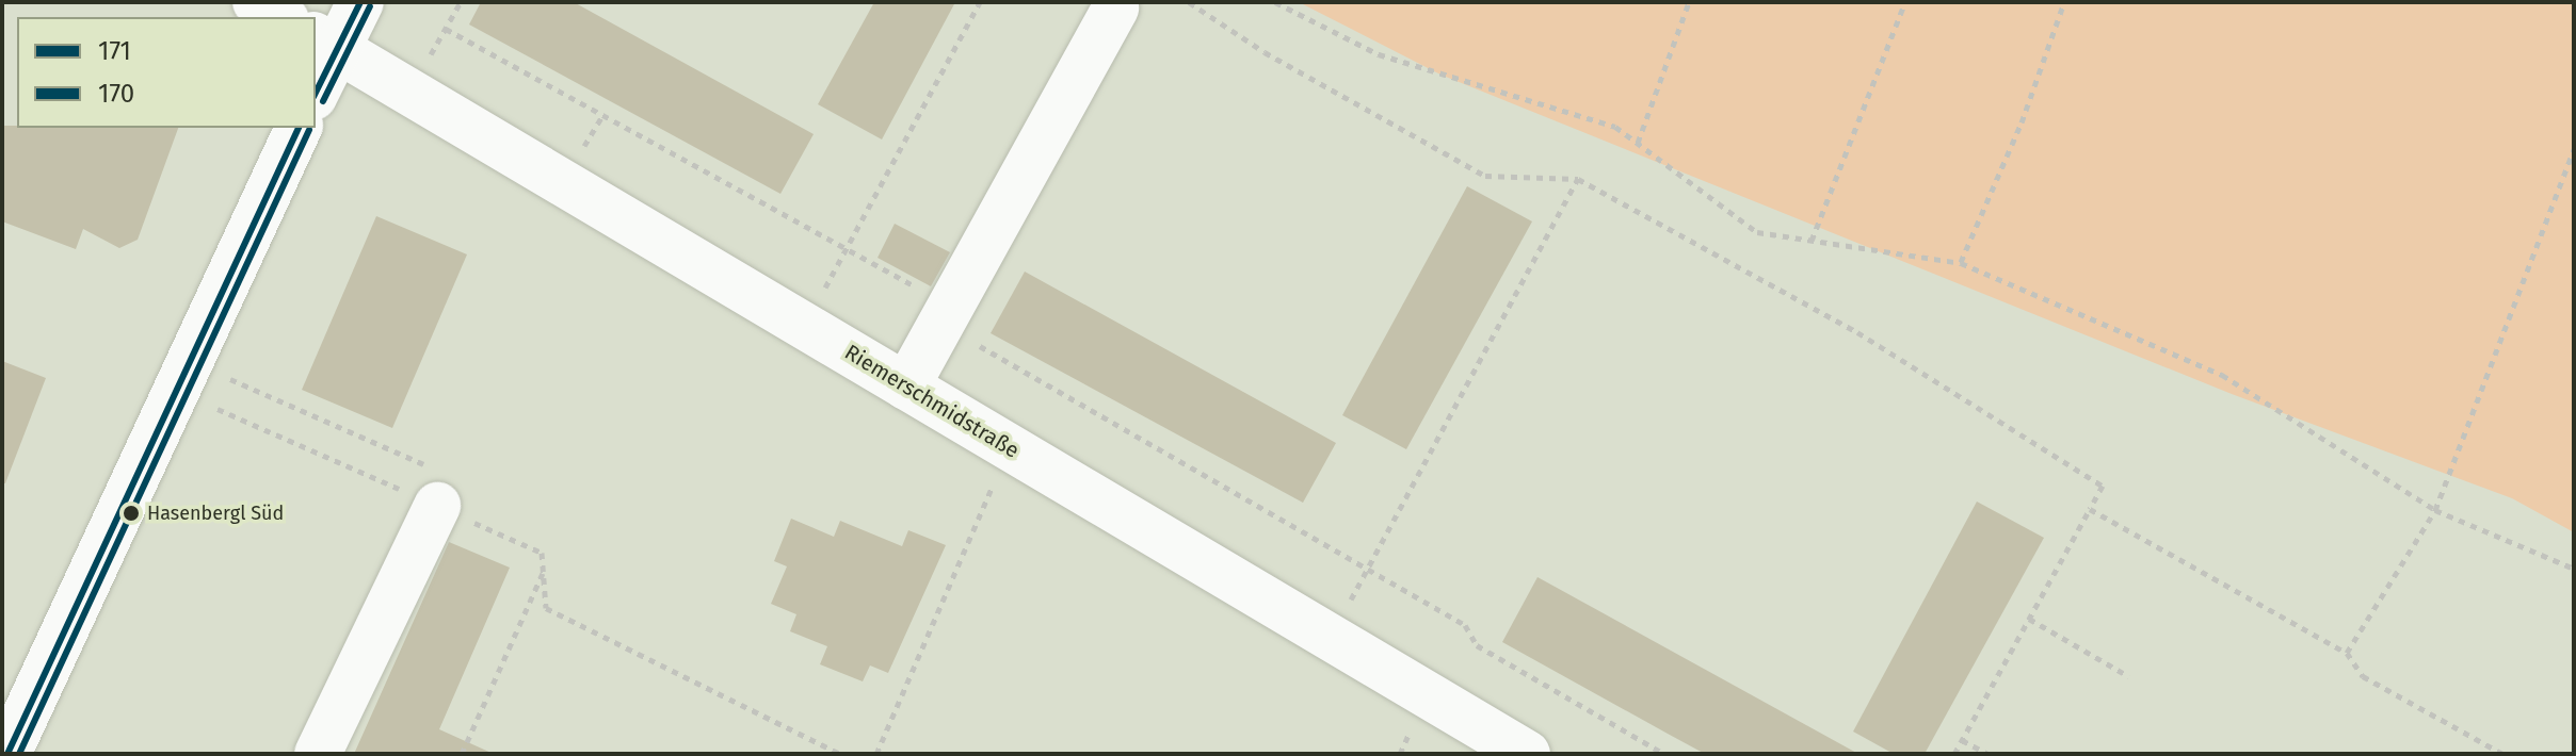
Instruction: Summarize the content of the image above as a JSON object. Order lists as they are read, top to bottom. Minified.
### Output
{"streets":{"street":["Riemerschmidstraße"]},"places":["Hasenbergl Süd"],"lines":["transit line 171","transit line 170"],"legend":["171","170"]}
